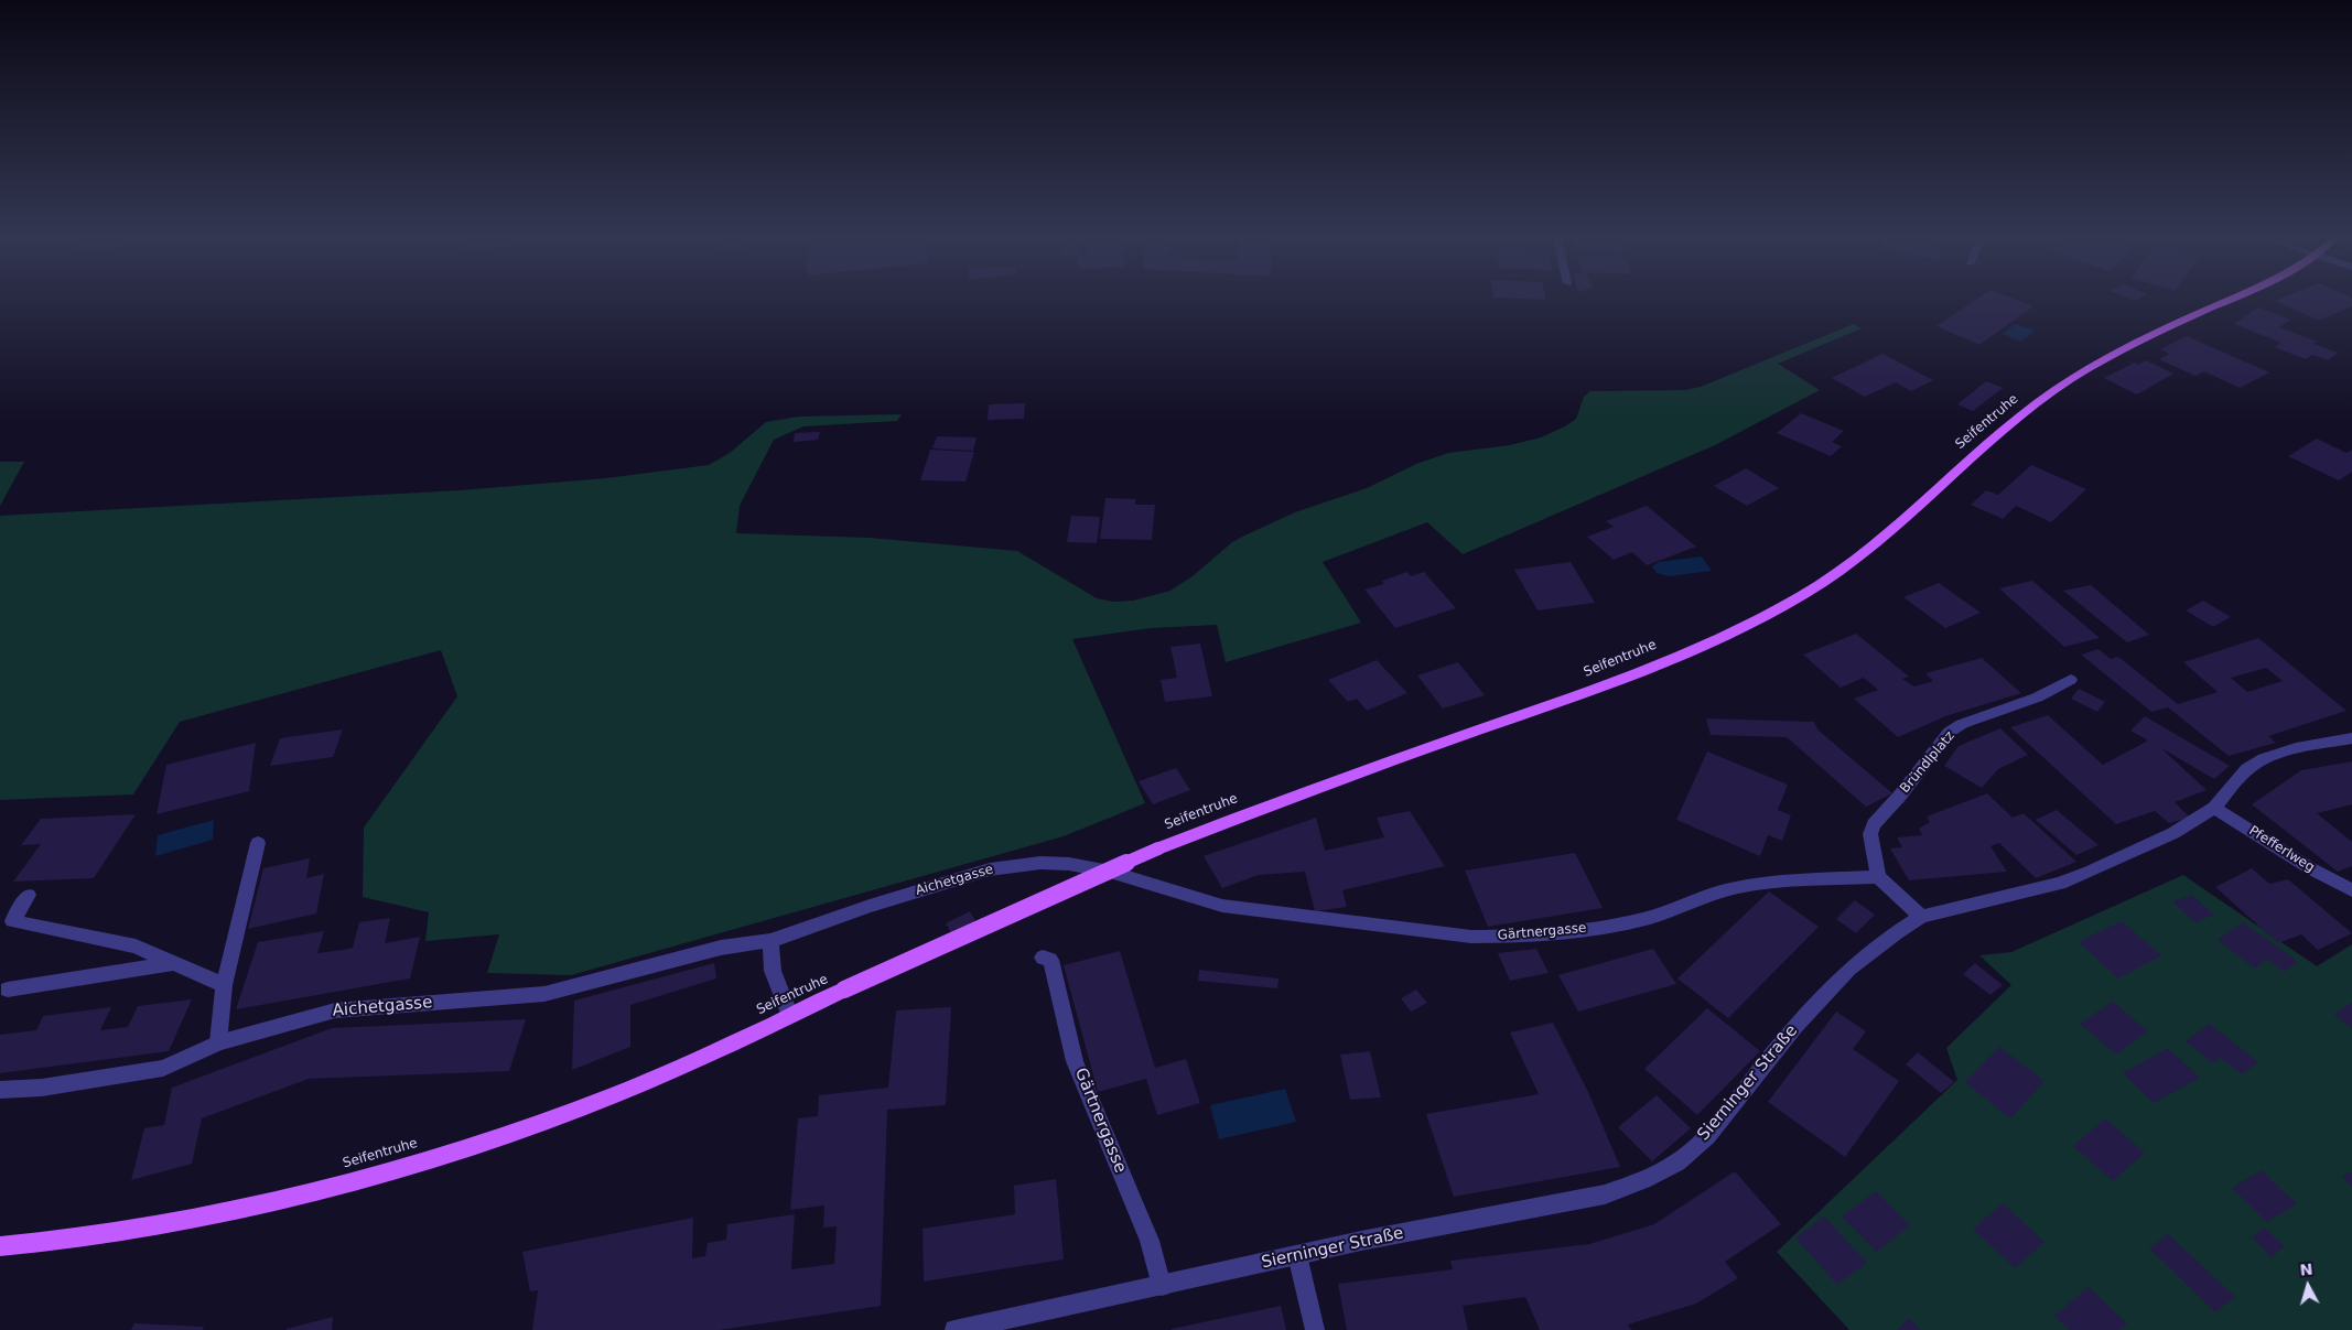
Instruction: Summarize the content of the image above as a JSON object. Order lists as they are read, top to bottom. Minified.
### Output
{"streets":{"main road":["Seifentruhe"],"street":["Bründlplatz","Pfefferlweg","Aichetgasse","Gärtnergasse","Sierninger Straße"]},"crossings":[["Bründlplatz","Gärtnergasse"],["Pfefferlweg","Sierninger Straße"],["Aichetgasse","Gärtnergasse"],["Gärtnergasse","Sierninger Straße"]],"north":"top"}
